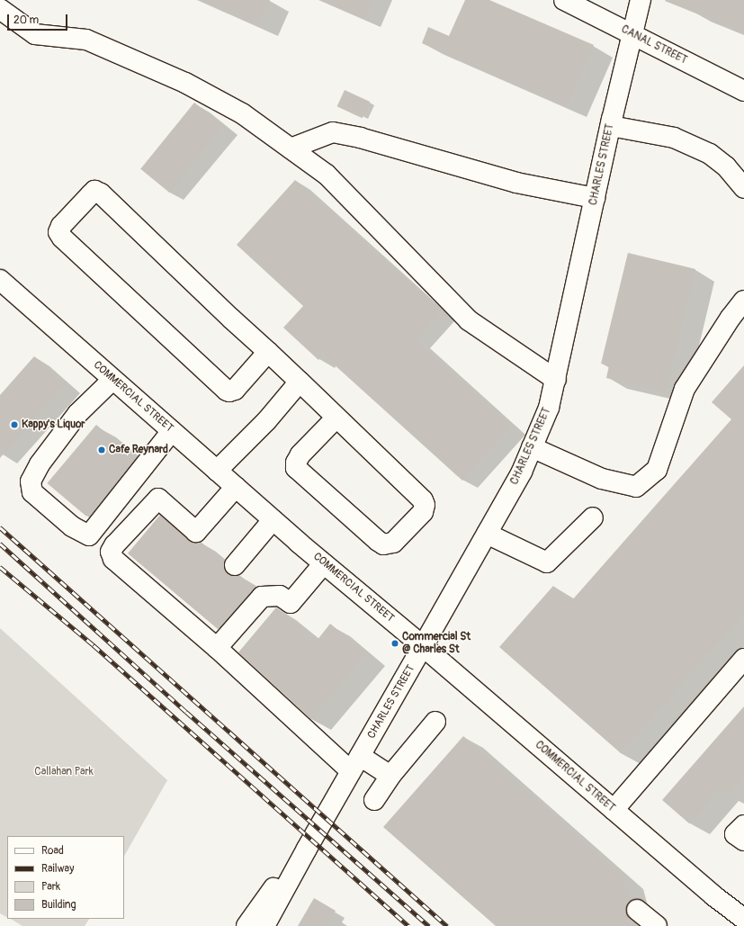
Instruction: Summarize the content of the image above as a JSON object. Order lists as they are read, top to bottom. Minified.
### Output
{"streets":{"main road":["CANAL STREET","CHARLES STREET","COMMERCIAL STREET"]},"crossings":[["CANAL STREET","CHARLES STREET"],["CHARLES STREET","COMMERCIAL STREET"]],"parks":["Callahan Park"],"places":["Kappy's Liquor","Cafe Reynard","Commercial St @ Charles St"],"legend":["Road","Railway","Park","Building"],"scale_bar":"20 m"}
